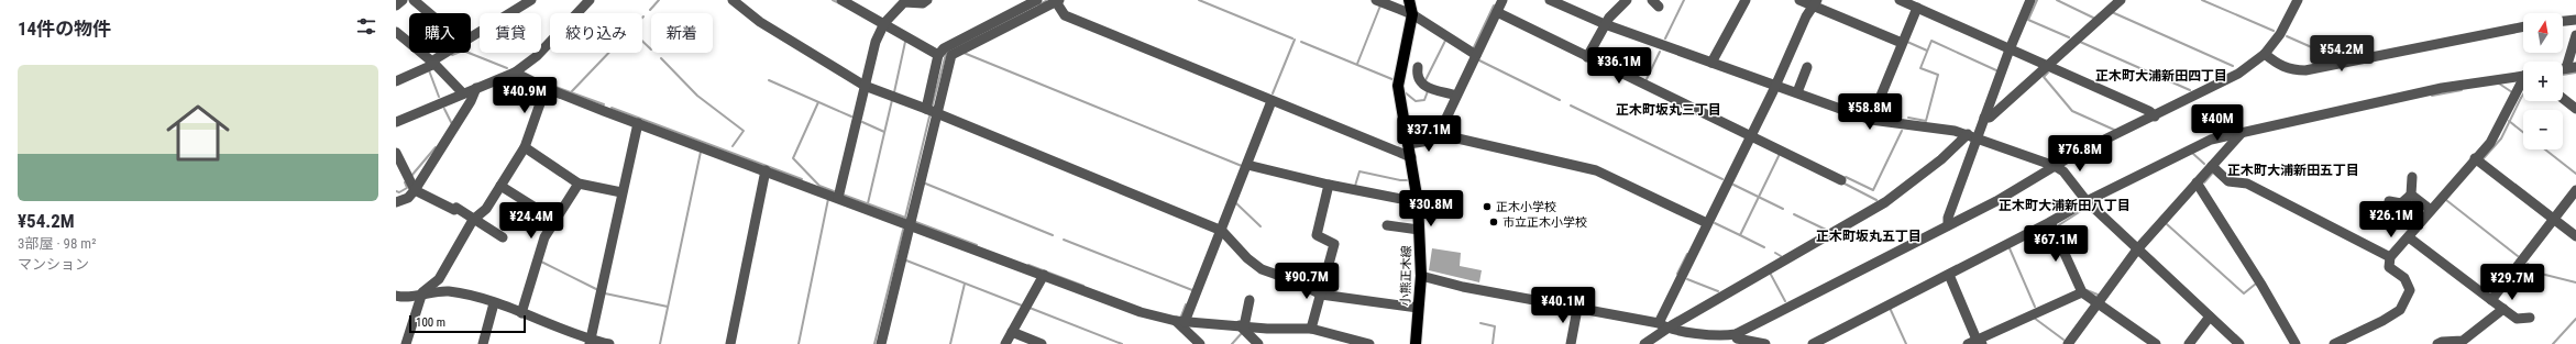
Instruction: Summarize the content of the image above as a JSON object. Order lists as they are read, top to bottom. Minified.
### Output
{"streets":{"main road":["小熊正木線"]},"districts":["正木町大浦新田四丁目","正木町坂丸三丁目","正木町大浦新田五丁目","正木町大浦新田八丁目","正木町坂丸五丁目"],"places":["正木小学校","市立正木小学校"],"scale_bar":"100 m","north":"top","page":{"heading":"14件の物件","map_buttons":["+","−"],"chip":["購入","賃貸","絞り込み","新着"],"price":["¥54.2M","¥36.1M","¥40.9M","¥58.8M","¥40M","¥37.1M","¥76.8M","¥30.8M","¥26.1M","¥24.4M","¥67.1M","¥90.7M","¥29.7M","¥40.1M"],"list":[{"name":"¥54.2M","note":"3部屋 · 98 m² · マンション"}],"scale":"100 m"}}
